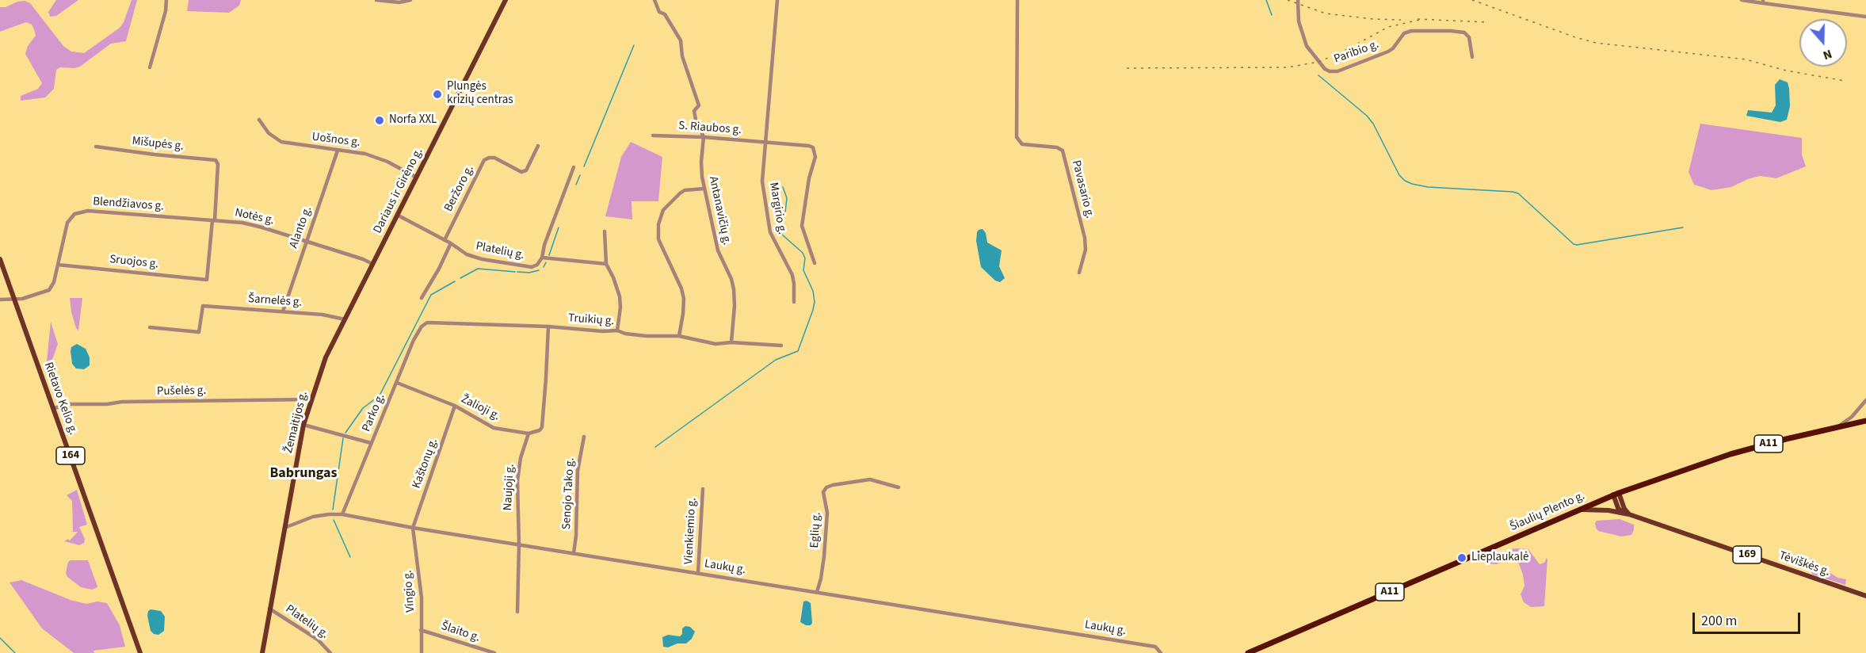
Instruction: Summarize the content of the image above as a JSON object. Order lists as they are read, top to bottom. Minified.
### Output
{"streets":{"highway":["A11","Šiaulių Plento g."],"main road":["Dariaus ir Girėno g.","Rietavo Kelio g.","Žemaitijos g.","164","169","Tėviškės g."],"street":["Paribio g.","S. Riaubos g.","Uošnos g.","Mišupės g.","Beržoro g.","Pavasario g.","Blendžiavos g.","Margirio g.","Antanavičių g.","Notės g.","Alanto g.","Platelių g.","Sruojos g.","Šarnelės g.","Truikių g.","Pušelės g.","Žalioji g.","Parko g.","Kaštonų g.","Naujoji g.","Senojo Tako g.","Eglių g.","Vienkiemio g.","Laukų g.","Vingio g.","Šlaito g."]},"crossings":[["S. Riaubos g.","Margirio g."],["S. Riaubos g.","Antanavičių g."],["Uošnos g.","Dariaus ir Girėno g."],["Uošnos g.","Alanto g."],["Mišupės g.","Blendžiavos g."],["Mišupės g.","Notės g."],["Mišupės g.","Sruojos g."],["Beržoro g.","Platelių g."],["Dariaus ir Girėno g.","Notės g."],["Dariaus ir Girėno g.","Platelių g."],["Dariaus ir Girėno g.","Žemaitijos g."],["Blendžiavos g.","Notės g."],["Blendžiavos g.","Sruojos g."],["Blendžiavos g.","Rietavo Kelio g."],["Antanavičių g.","Truikių g."],["Notės g.","Alanto g."],["Notės g.","Sruojos g."],["Alanto g.","Šarnelės g."],["Platelių g.","Žemaitijos g."],["Šarnelės g.","Žemaitijos g."],["Truikių g.","Parko g."],["Pušelės g.","Rietavo Kelio g."],["Pušelės g.","Žemaitijos g."],["Žalioji g.","Parko g."],["Žalioji g.","Kaštonų g."],["Žalioji g.","Naujoji g."],["Parko g.","Laukų g."],["Žemaitijos g.","Laukų g."],["Kaštonų g.","Laukų g."],["Kaštonų g.","Vingio g."],["Naujoji g.","Laukų g."],["Senojo Tako g.","Laukų g."],["Šiaulių Plento g.","Tėviškės g."],["Eglių g.","Laukų g."],["Vienkiemio g.","Laukų g."],["Laukų g.","Vingio g."],["Vingio g.","Šlaito g."]],"districts":["Babrungas"],"places":["Plungės krizių centras","Norfa XXL","Lieplaukalė"],"scale_bar":"200 m","north":"bottom"}
